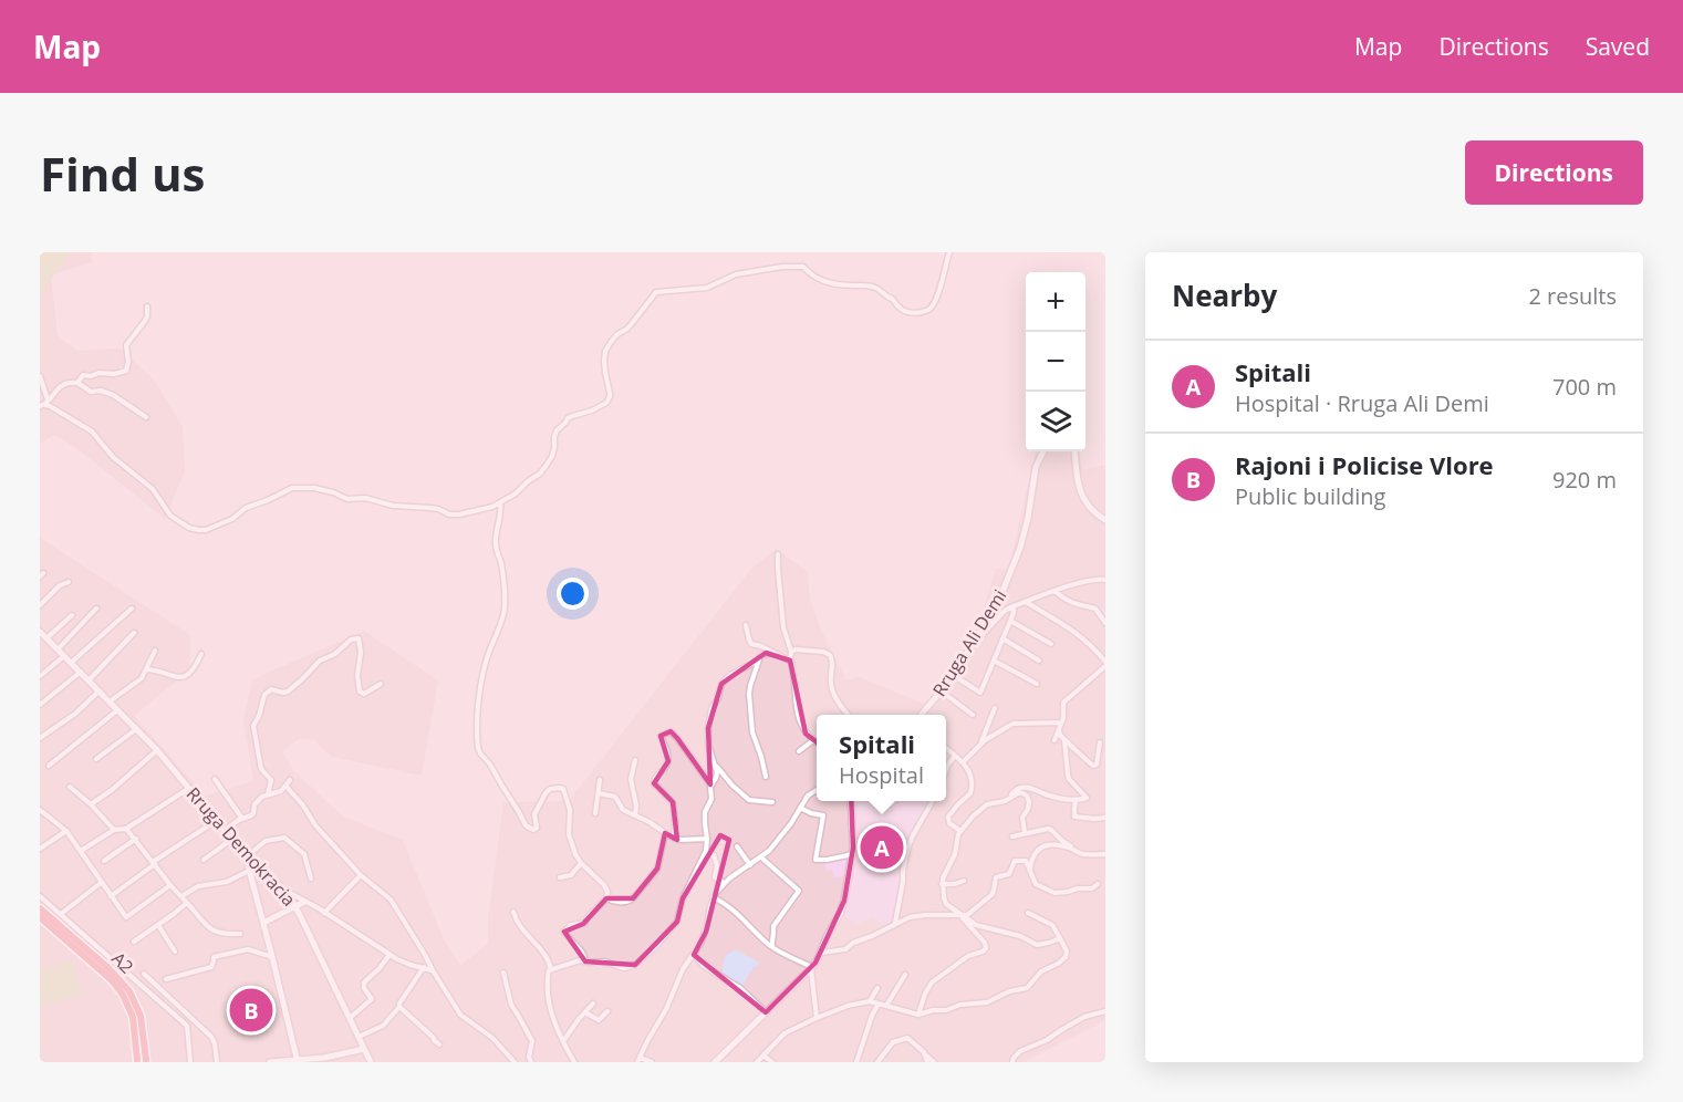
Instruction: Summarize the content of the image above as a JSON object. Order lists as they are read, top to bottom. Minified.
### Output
{"streets":{"main road":["Rruga Ali Demi","Rruga Demokracia","A2"]},"page":{"header":"Map","nav":["Map","Directions","Saved"],"buttons":"Directions","title":"Find us","heading":["Nearby","2 results"],"map_buttons":["+","−"],"list":[{"mark":"A","name":"Spitali","note":"Hospital · Rruga Ali Demi","value":"700 m"},{"mark":"B","name":"Rajoni i Policise Vlore","note":"Public building","value":"920 m"}],"popup":["Spitali","Hospital"],"pins":["A","B"]}}
